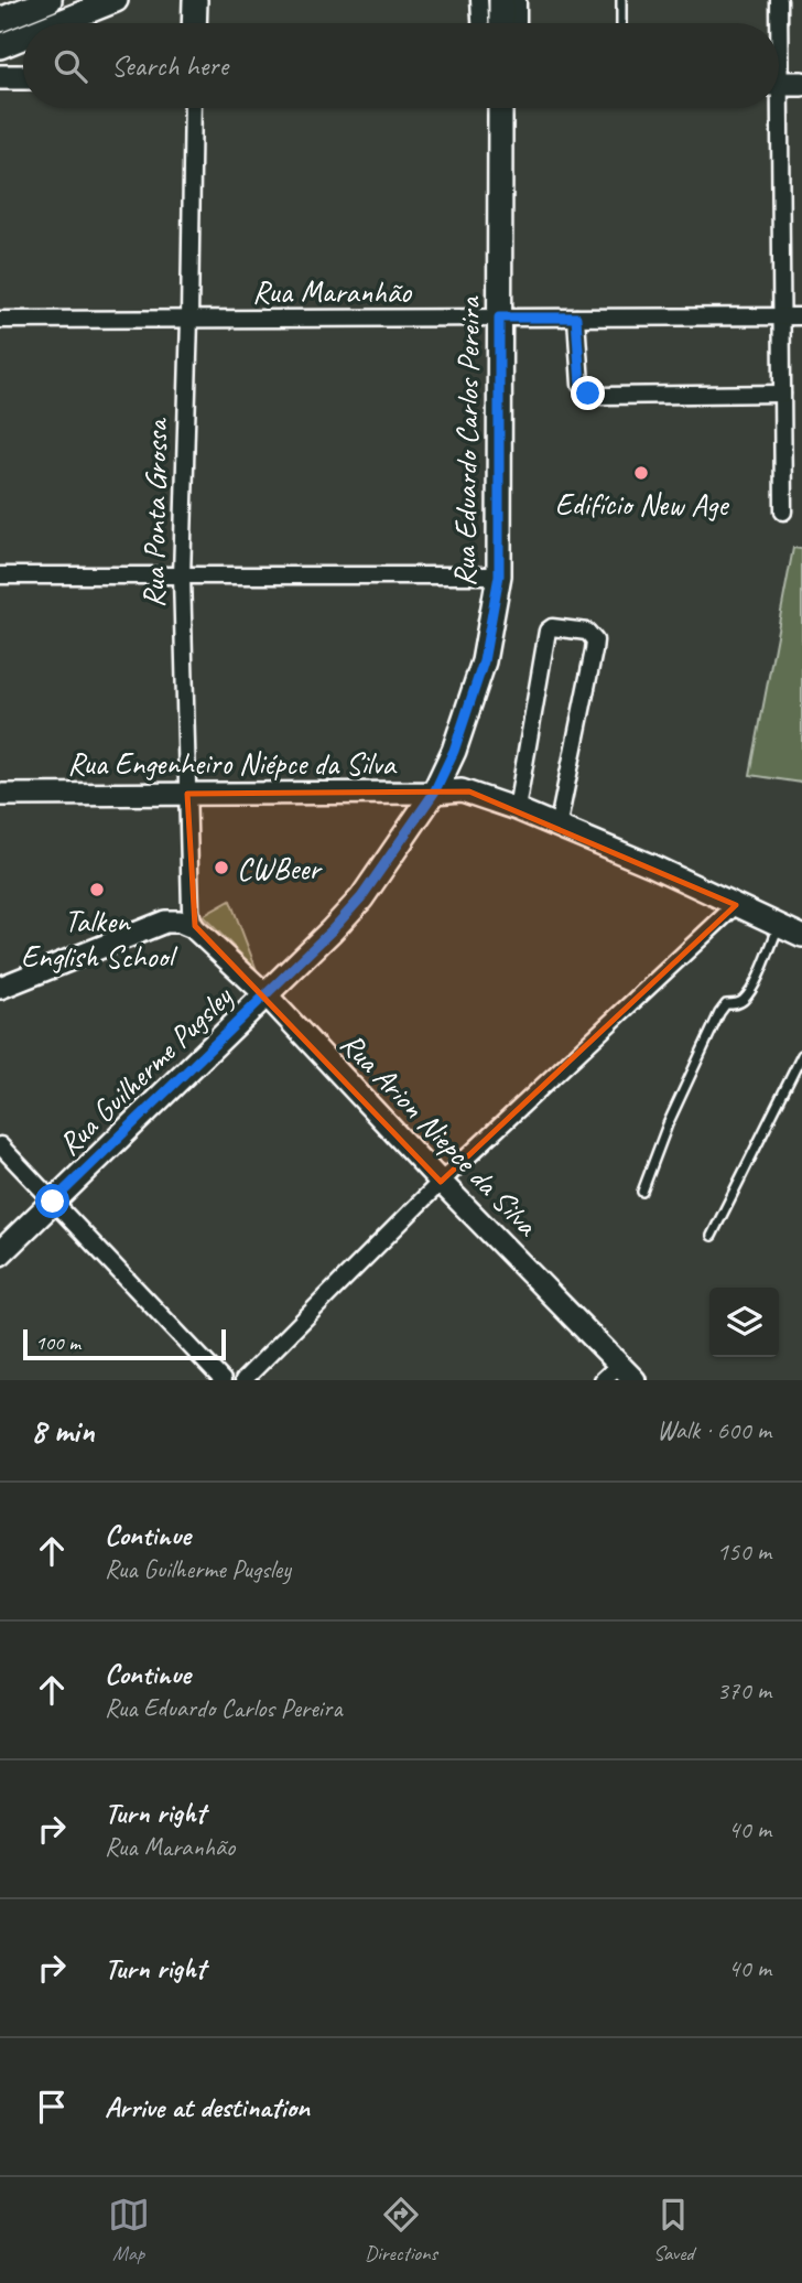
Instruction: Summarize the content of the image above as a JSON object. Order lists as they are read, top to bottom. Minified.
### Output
{"streets":{"main road":["Rua Eduardo Carlos Pereira","Rua Guilherme Pugsley"],"street":["Rua Maranhão","Rua Ponta Grossa","Rua Engenheiro Niépce da Silva","Rua Arion Niepce da Silva"]},"crossings":[["Rua Maranhão","Rua Eduardo Carlos Pereira"],["Rua Maranhão","Rua Ponta Grossa"],["Rua Eduardo Carlos Pereira","Rua Engenheiro Niépce da Silva"],["Rua Eduardo Carlos Pereira","Rua Guilherme Pugsley"],["Rua Eduardo Carlos Pereira","Rua Arion Niepce da Silva"],["Rua Ponta Grossa","Rua Engenheiro Niépce da Silva"],["Rua Ponta Grossa","Rua Arion Niepce da Silva"],["Rua Guilherme Pugsley","Rua Arion Niepce da Silva"]],"places":["Edifício New Age","CWBeer","Talken English School"],"scale_bar":"100 m","page":{"search":"Search here","scale":"100 m","heading":["8 min","Walk · 600 m"],"list":[["Continue","Rua Guilherme Pugsley","150 m"],["Continue","Rua Eduardo Carlos Pereira","370 m"],["Turn right","Rua Maranhão","40 m"],["Turn right","40 m"],"Arrive at destination"],"nav":["Map","Directions","Saved"]}}
